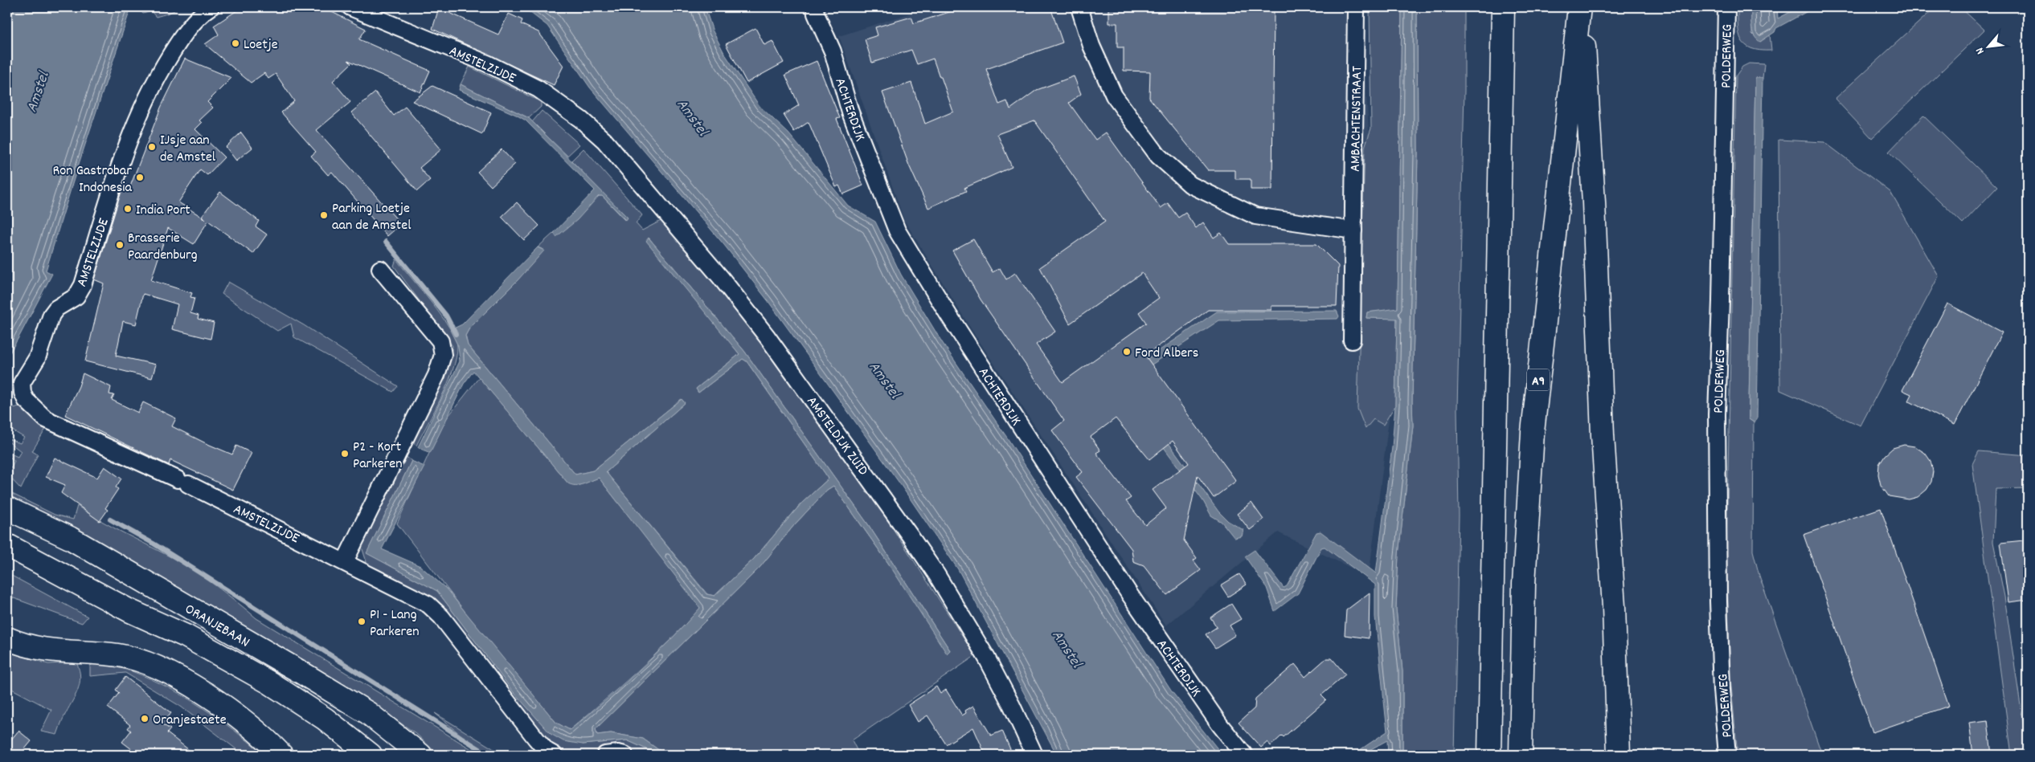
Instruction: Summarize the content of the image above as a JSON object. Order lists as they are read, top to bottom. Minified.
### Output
{"streets":{"main road":["A9","ORANJEBAAN"],"street":["POLDERWEG","AMSTELZIJDE","ACHTERDIJK","AMBACHTENSTRAAT","AMSTELDIJK ZUID"]},"crossings":[["AMSTELZIJDE","AMSTELDIJK ZUID"]],"water":["Amstel"],"places":["Loetje","IJsje aan de Amstel","Ron Gastrobar Indonesia","India Port","Parking Loetje aan de Amstel","Brasserie Paardenburg","Ford Albers","P2 - Kort Parkeren","P1 - Lang Parkeren","Oranjestaete"],"north":"bottom left"}
